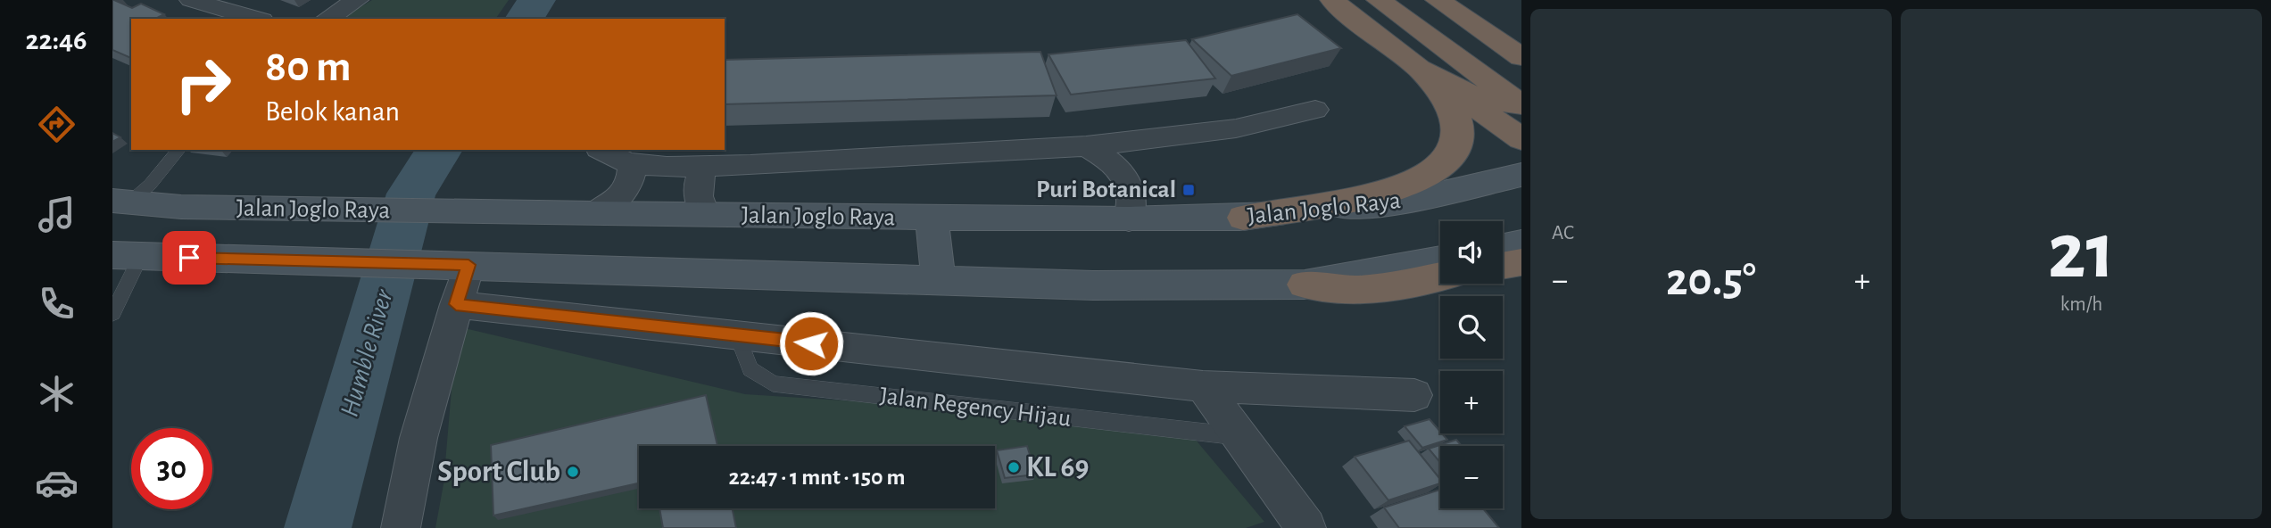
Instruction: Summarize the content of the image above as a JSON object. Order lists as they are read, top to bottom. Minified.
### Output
{"streets":{"main road":["Jalan Joglo Raya"],"street":["Jalan Regency Hijau"]},"water":["Humble River"],"places":{"transit":["Puri Botanical"],"other":["KL 69","Sport Club"]},"page":{"tabs":"22:46","tile":["AC",["21","km/h"]],"turn":["80 m","Belok kanan"],"map_buttons":["+","−"],"heat":["−","20.5°","+"],"limit":"30","trip":"22:47 · 1 mnt · 150 m"}}
